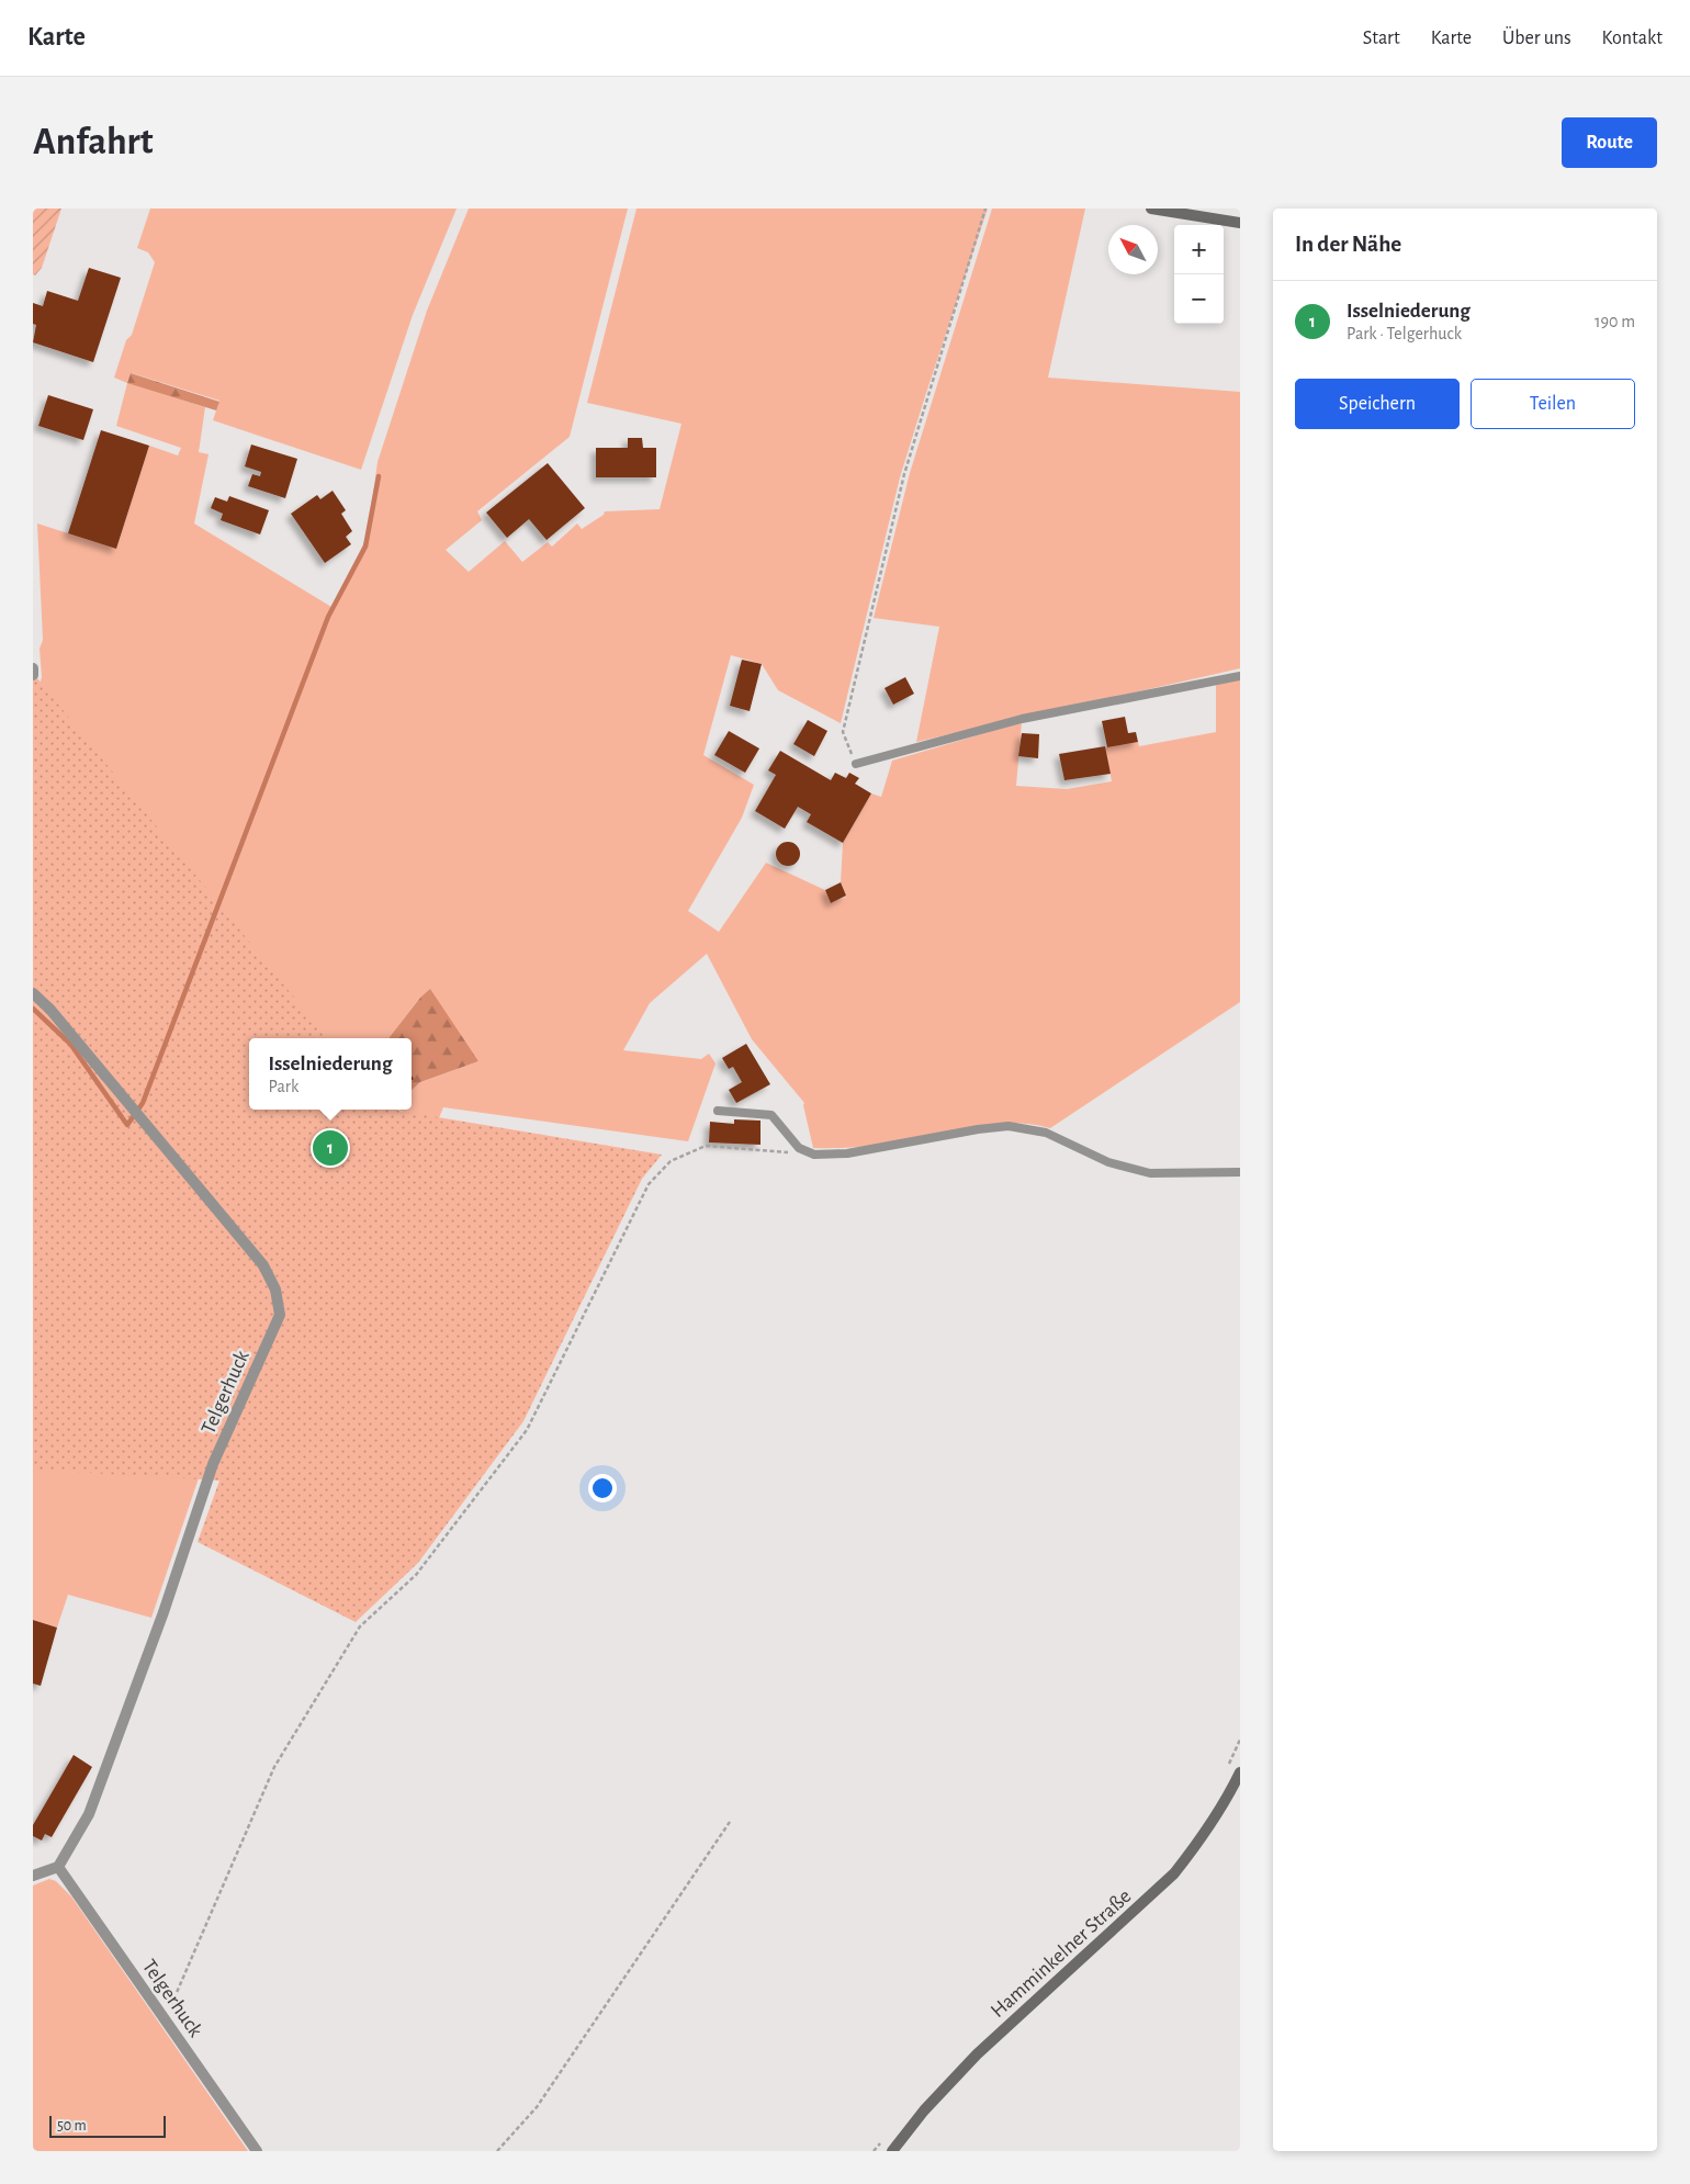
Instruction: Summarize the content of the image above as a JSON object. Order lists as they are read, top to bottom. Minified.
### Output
{"streets":{"main road":["Hamminkelner Straße"],"street":["Telgerhuck"]},"scale_bar":"50 m","north":"top left","page":{"header":"Karte","nav":["Start","Karte","Über uns","Kontakt"],"buttons":["Route",["Speichern","Teilen"]],"title":"Anfahrt","heading":"In der Nähe","map_buttons":["+","−"],"list":[{"mark":"1","name":"Isselniederung","note":"Park · Telgerhuck","value":"190 m"}],"popup":["Isselniederung","Park"],"pins":"1","scale":"50 m"}}
